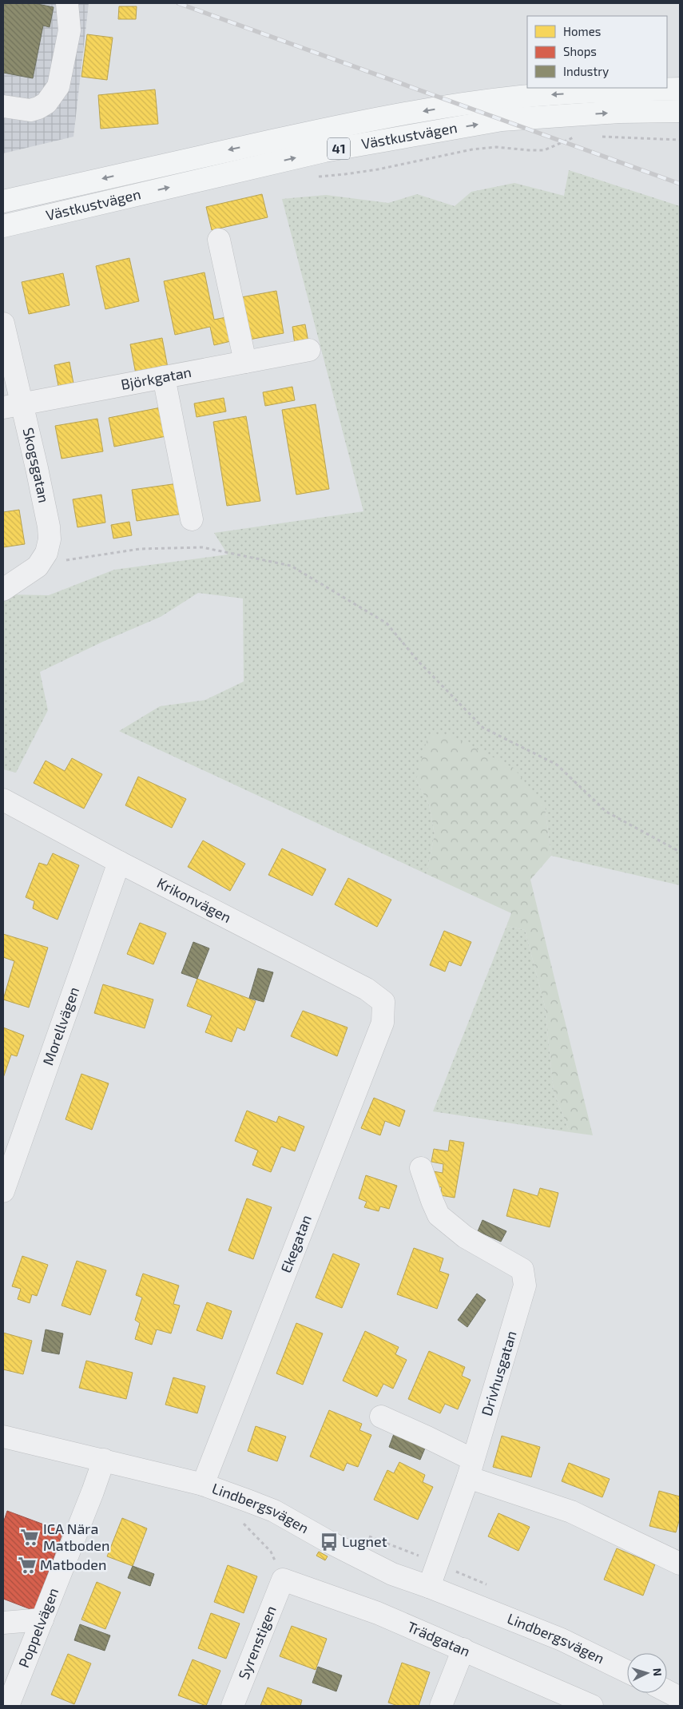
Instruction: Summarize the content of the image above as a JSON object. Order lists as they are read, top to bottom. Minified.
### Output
{"streets":{"main road":["Västkustvägen","41"],"street":["Björkgatan","Skogsgatan","Krikonvägen","Morellvägen","Ekegatan","Drivhusgatan","Lindbergsvägen","Poppelvägen","Trädgatan","Syrenstigen"]},"crossings":[["Björkgatan","Skogsgatan"],["Krikonvägen","Morellvägen"],["Krikonvägen","Ekegatan"],["Ekegatan","Lindbergsvägen"],["Drivhusgatan","Lindbergsvägen"],["Lindbergsvägen","Poppelvägen"],["Trädgatan","Syrenstigen"]],"places":{"supermarket":["ICA Nära Matboden","Matboden"],"bus stop":["Lugnet"]},"legend":["Homes","Shops","Industry"],"north":"right"}
